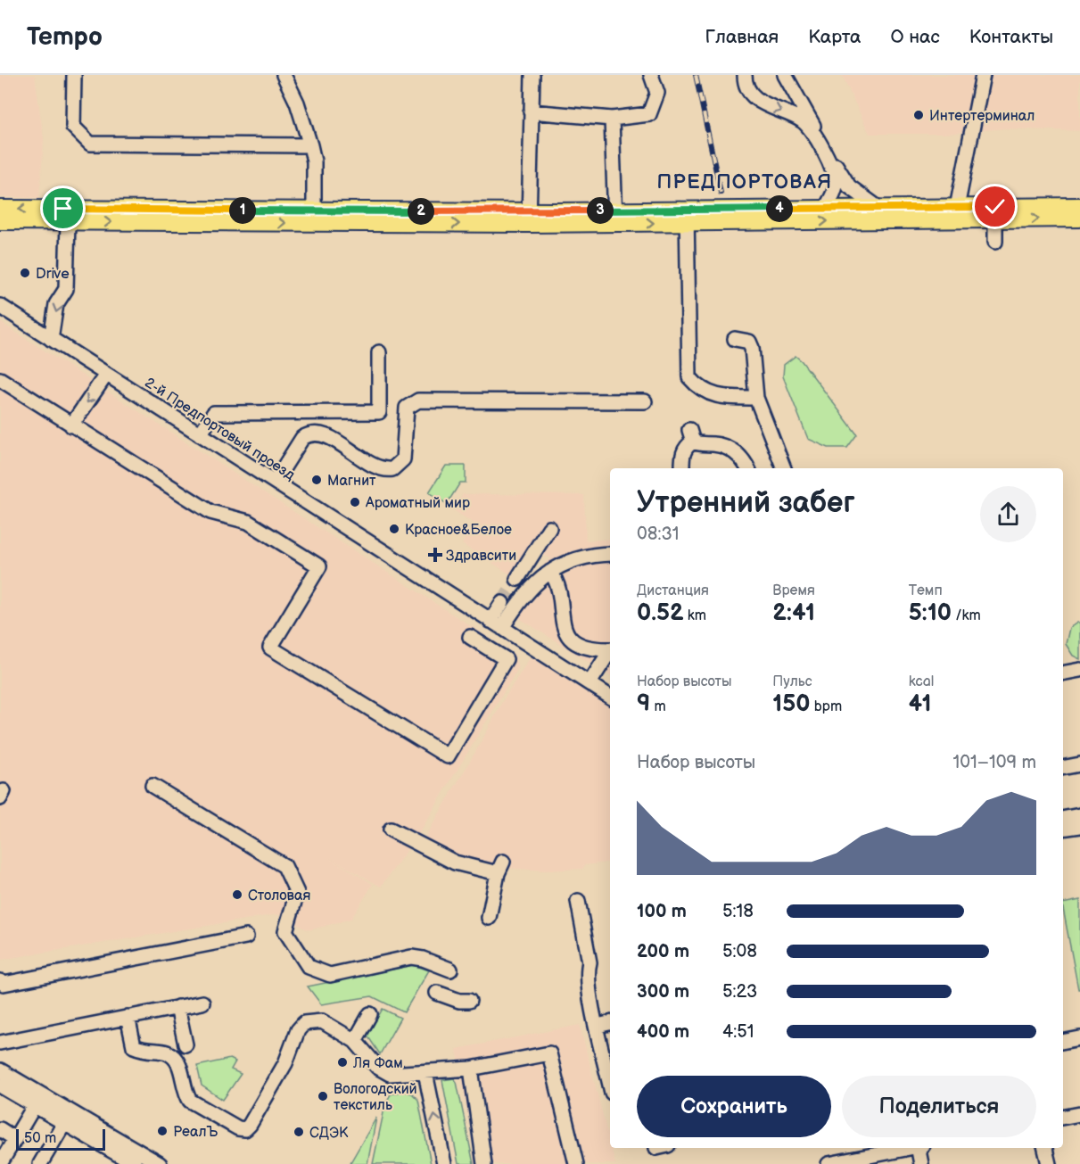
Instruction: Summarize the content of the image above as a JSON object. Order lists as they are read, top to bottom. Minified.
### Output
{"streets":{"street":["2-й Предпортовый проезд"]},"districts":["ПРЕДПОРТОВАЯ"],"places":{"other":["Интертерминал","Drive","Магнит","Ароматный мир","Красное&Белое","Столовая","Ля Фам","Вологодский текстиль","РеалЪ","СДЭК"],"health":["Здравсити"]},"scale_bar":"50 m","page":{"header":"Tempo","nav":["Главная","Карта","О нас","Контакты"],"pins":["4","1","3","2"],"heading":["Утренний забег","08:31"],"stats":[["Дистанция","0.52 km"],["Время","2:41"],["Темп","5:10 /km"],["Набор высоты","9 m"],["Пульс","150 bpm"],["kcal","41"]],"chart":["Набор высоты","101–109 m"],"list":[{"name":"100 m","note":"5:18"},{"name":"200 m","note":"5:08"},{"name":"300 m","note":"5:23"},{"name":"400 m","note":"4:51"}],"buttons":["Сохранить","Поделиться"],"scale":"50 m"}}
